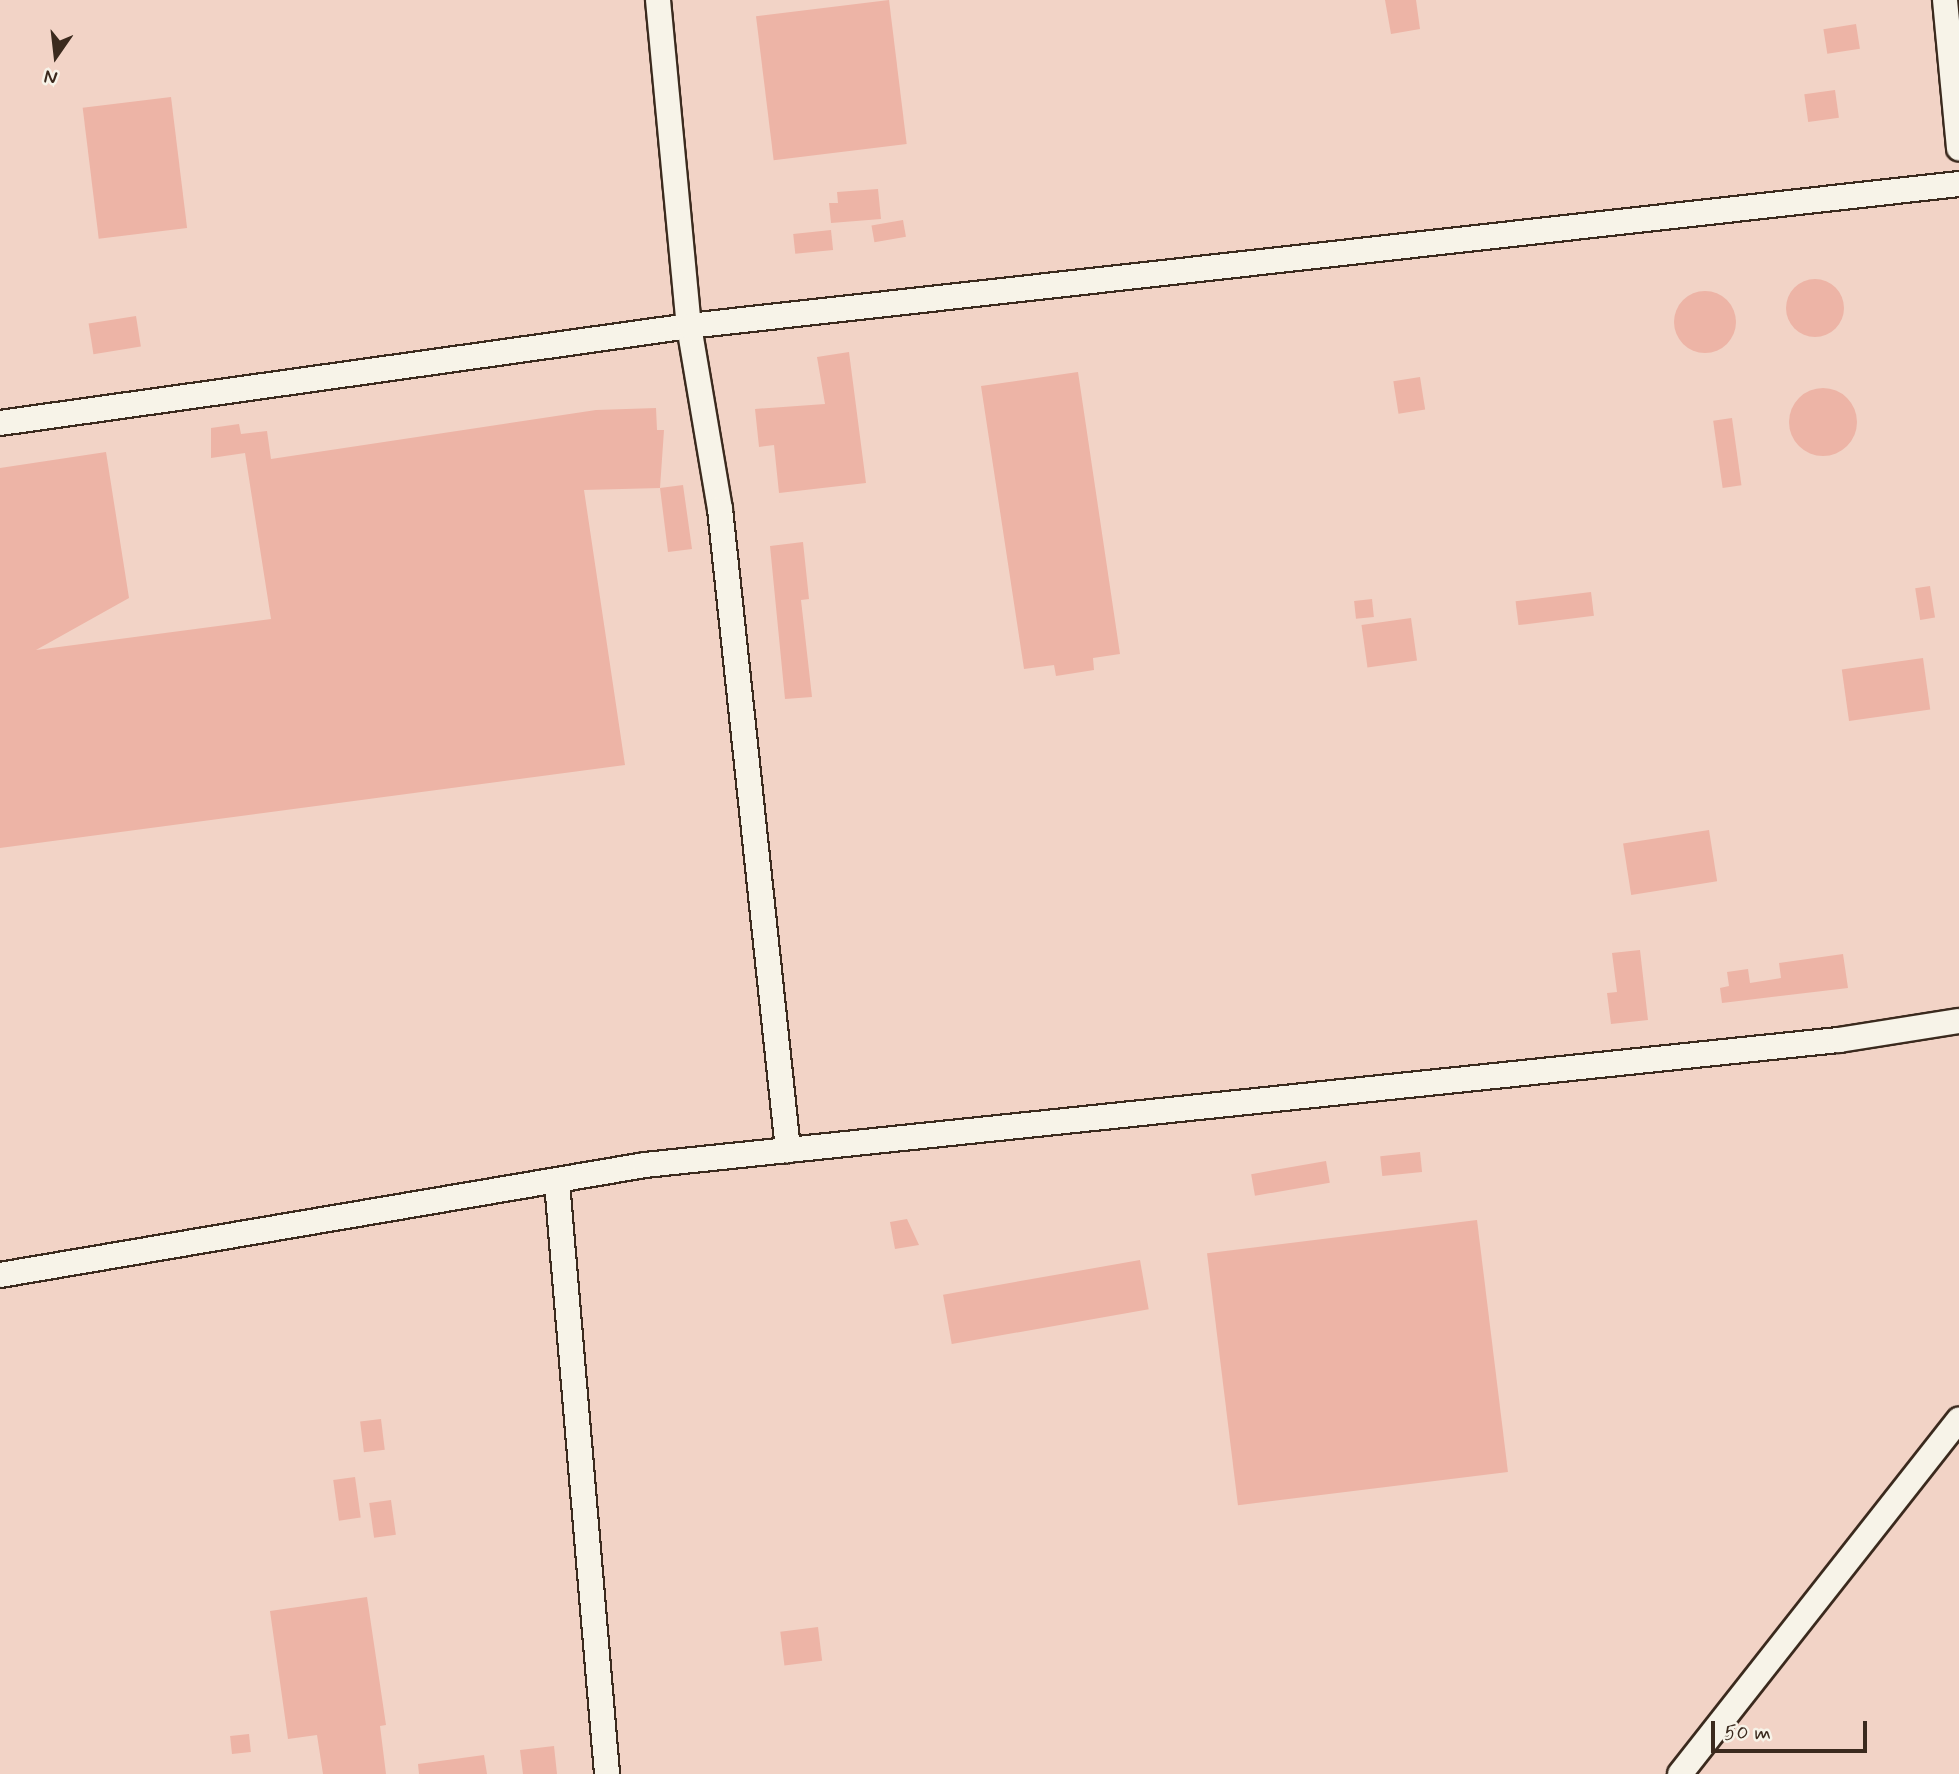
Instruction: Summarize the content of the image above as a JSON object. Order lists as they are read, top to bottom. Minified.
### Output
{"scale_bar":"50 m","north":"bottom"}
